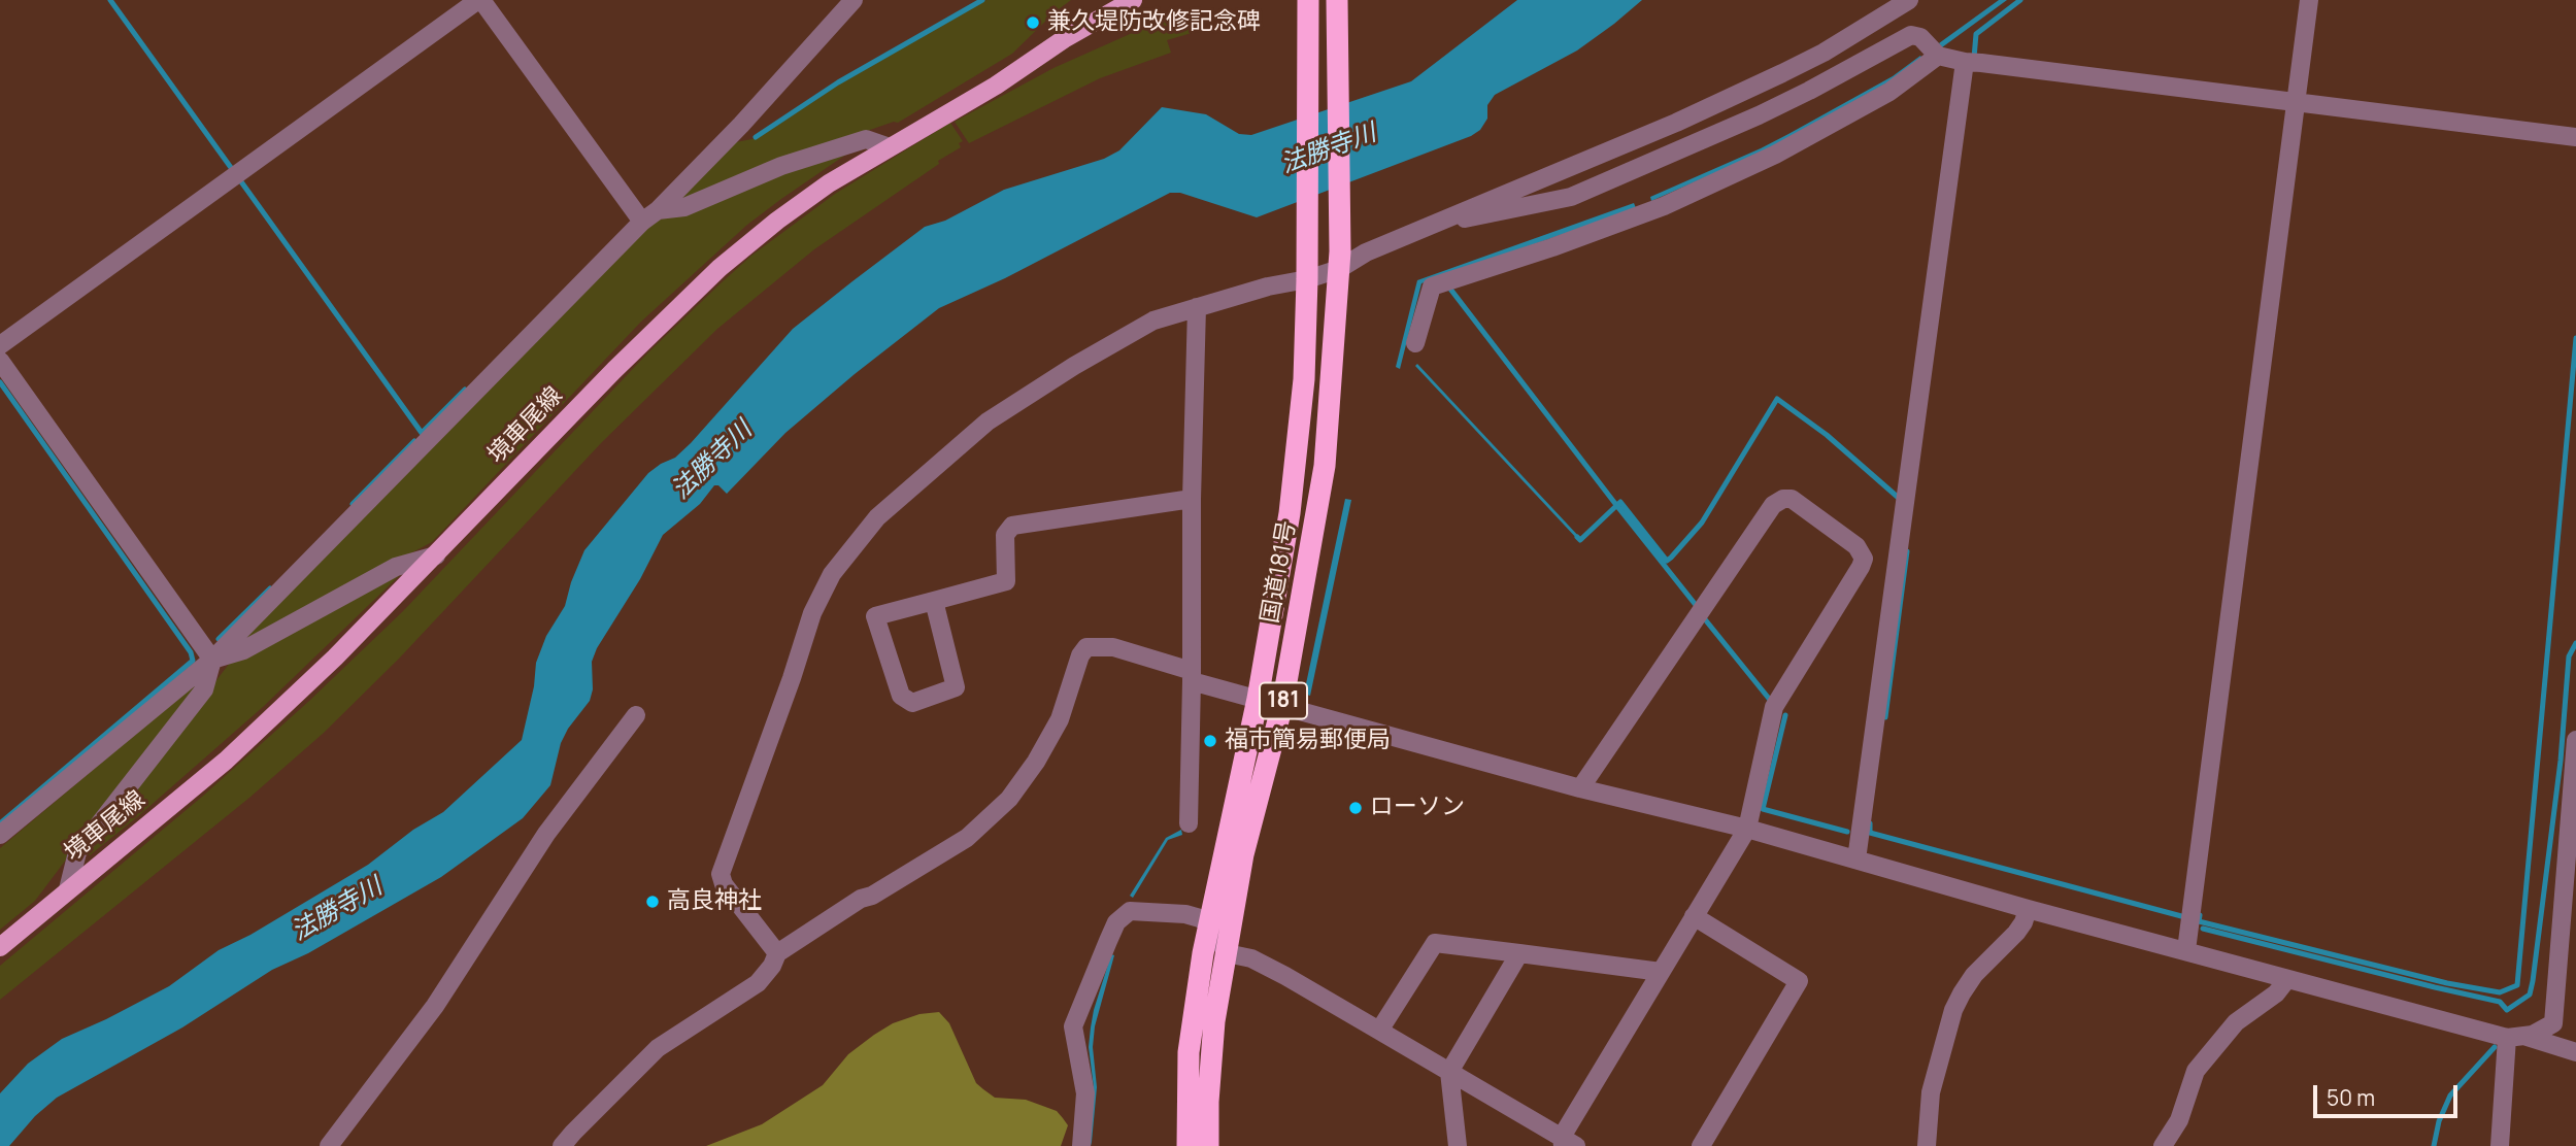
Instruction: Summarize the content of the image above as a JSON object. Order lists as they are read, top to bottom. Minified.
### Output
{"streets":{"highway":["国道181号","181"],"main road":["境車尾線"]},"water":["法勝寺川"],"places":["兼久堤防改修記念碑","福市簡易郵便局","ローソン","高良神社"],"scale_bar":"50 m"}
